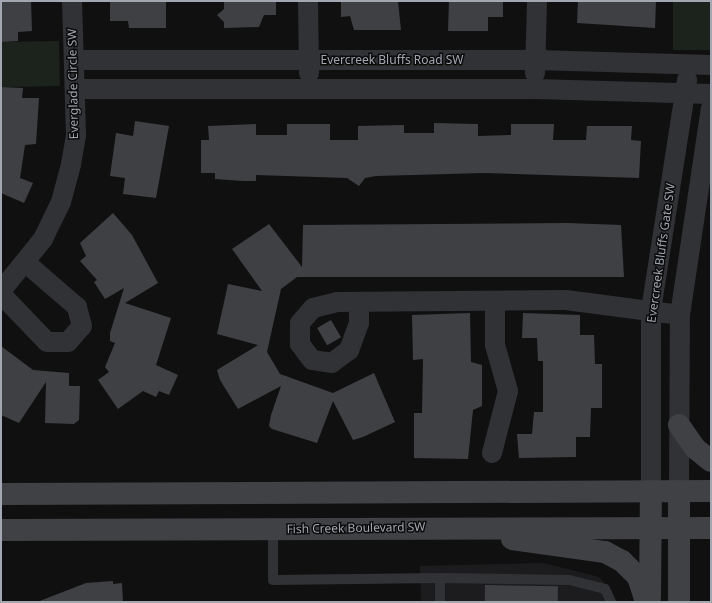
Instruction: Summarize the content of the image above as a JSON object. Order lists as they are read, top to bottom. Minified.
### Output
{"streets":{"main road":["Fish Creek Boulevard SW"],"street":["Evercreek Bluffs Road SW","Everglade Circle SW","Evercreek Bluffs Gate SW"]},"crossings":[["Evercreek Bluffs Road SW","Everglade Circle SW"],["Evercreek Bluffs Road SW","Evercreek Bluffs Gate SW"]]}
